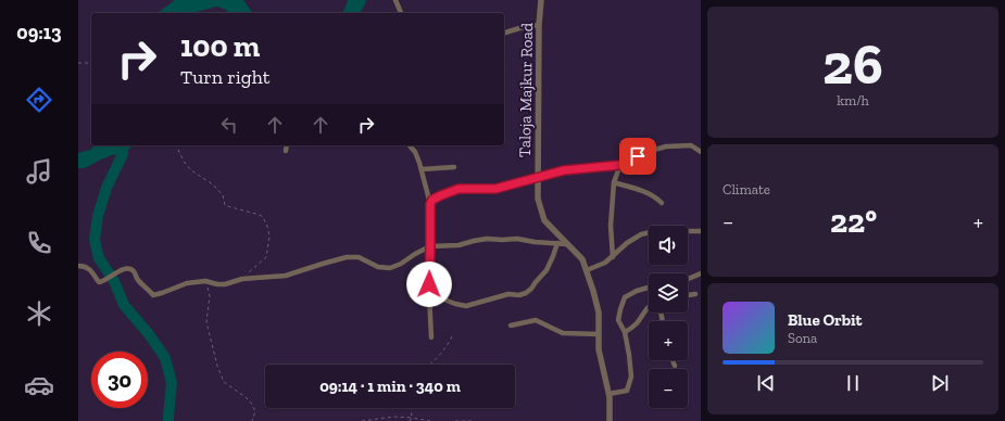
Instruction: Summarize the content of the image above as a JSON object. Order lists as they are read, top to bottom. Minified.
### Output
{"streets":{"street":["Taloja Majkur Road"]},"page":{"tabs":"09:13","tile":[["26","km/h"],"Climate"],"turn":["100 m","Turn right"],"heat":["−","22°","+"],"map_buttons":["+","−"],"song":["Blue Orbit","Sona"],"limit":"30","trip":"09:14 · 1 min · 340 m"}}
